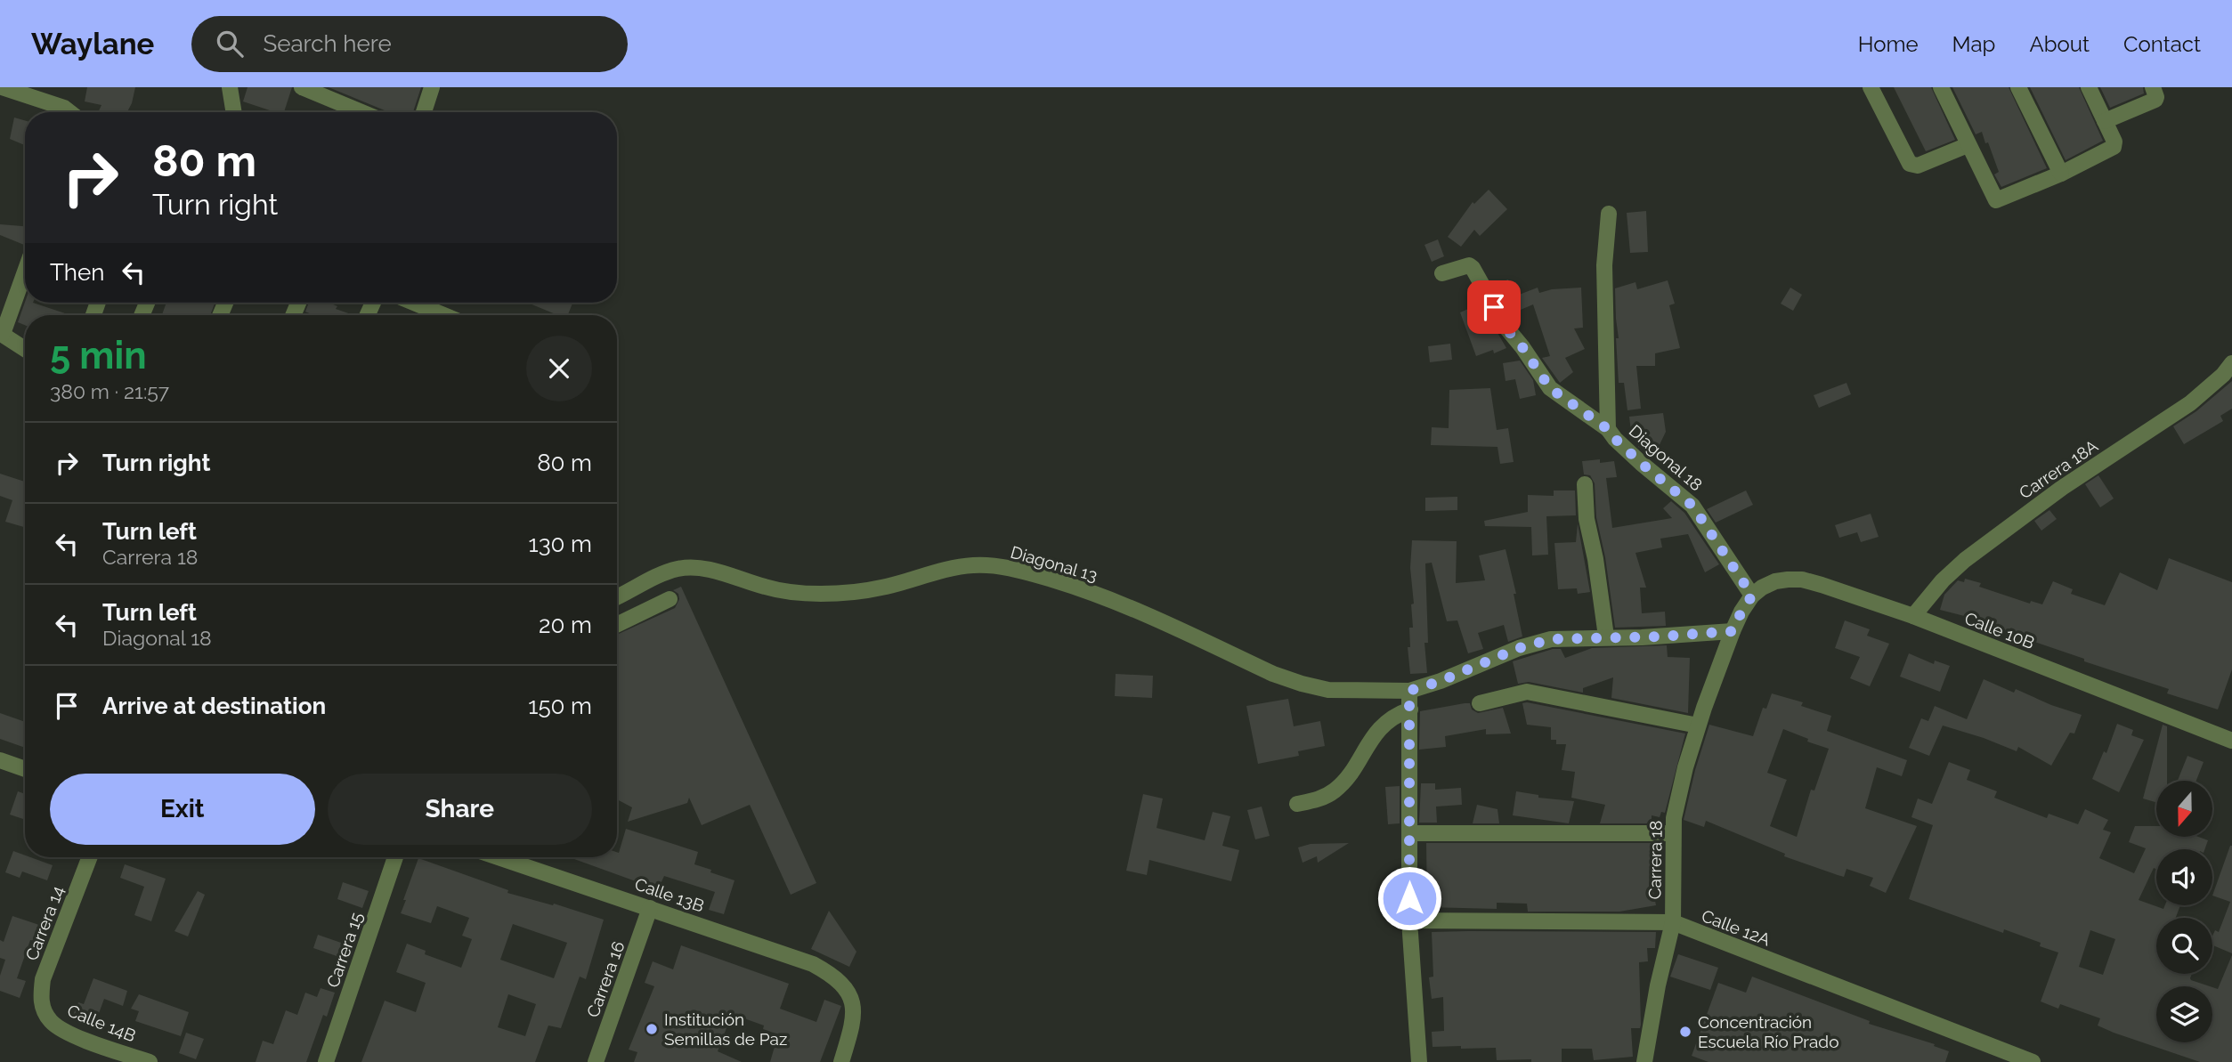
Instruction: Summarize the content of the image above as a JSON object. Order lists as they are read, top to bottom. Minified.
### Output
{"streets":{"street":["Diagonal 18","Carrera 18A","Diagonal 13","Calle 10B","Carrera 18","Calle 13B","Carrera 14","Calle 12A","Carrera 15","Carrera 16","Calle 14B"]},"crossings":[["Diagonal 18","Calle 10B"],["Diagonal 18","Carrera 18"],["Carrera 18A","Calle 10B"],["Diagonal 13","Carrera 18"],["Calle 10B","Carrera 18"],["Carrera 18","Calle 12A"],["Calle 13B","Carrera 16"],["Carrera 14","Calle 14B"]],"places":["Institución Semillas de Paz","Concentración Escuela Río Prado"],"north":"bottom","page":{"header":"Waylane","search":"Search here","nav":["Home","Map","About","Contact"],"turn":["80 m","Turn right"],"then":"Then","heading":["5 min","380 m · 21:57"],"list":[{"name":"Turn right","value":"80 m"},{"name":"Turn left","note":"Carrera 18","value":"130 m"},{"name":"Turn left","note":"Diagonal 18","value":"20 m"},{"name":"Arrive at destination","value":"150 m"}],"buttons":["Exit","Share"]}}
